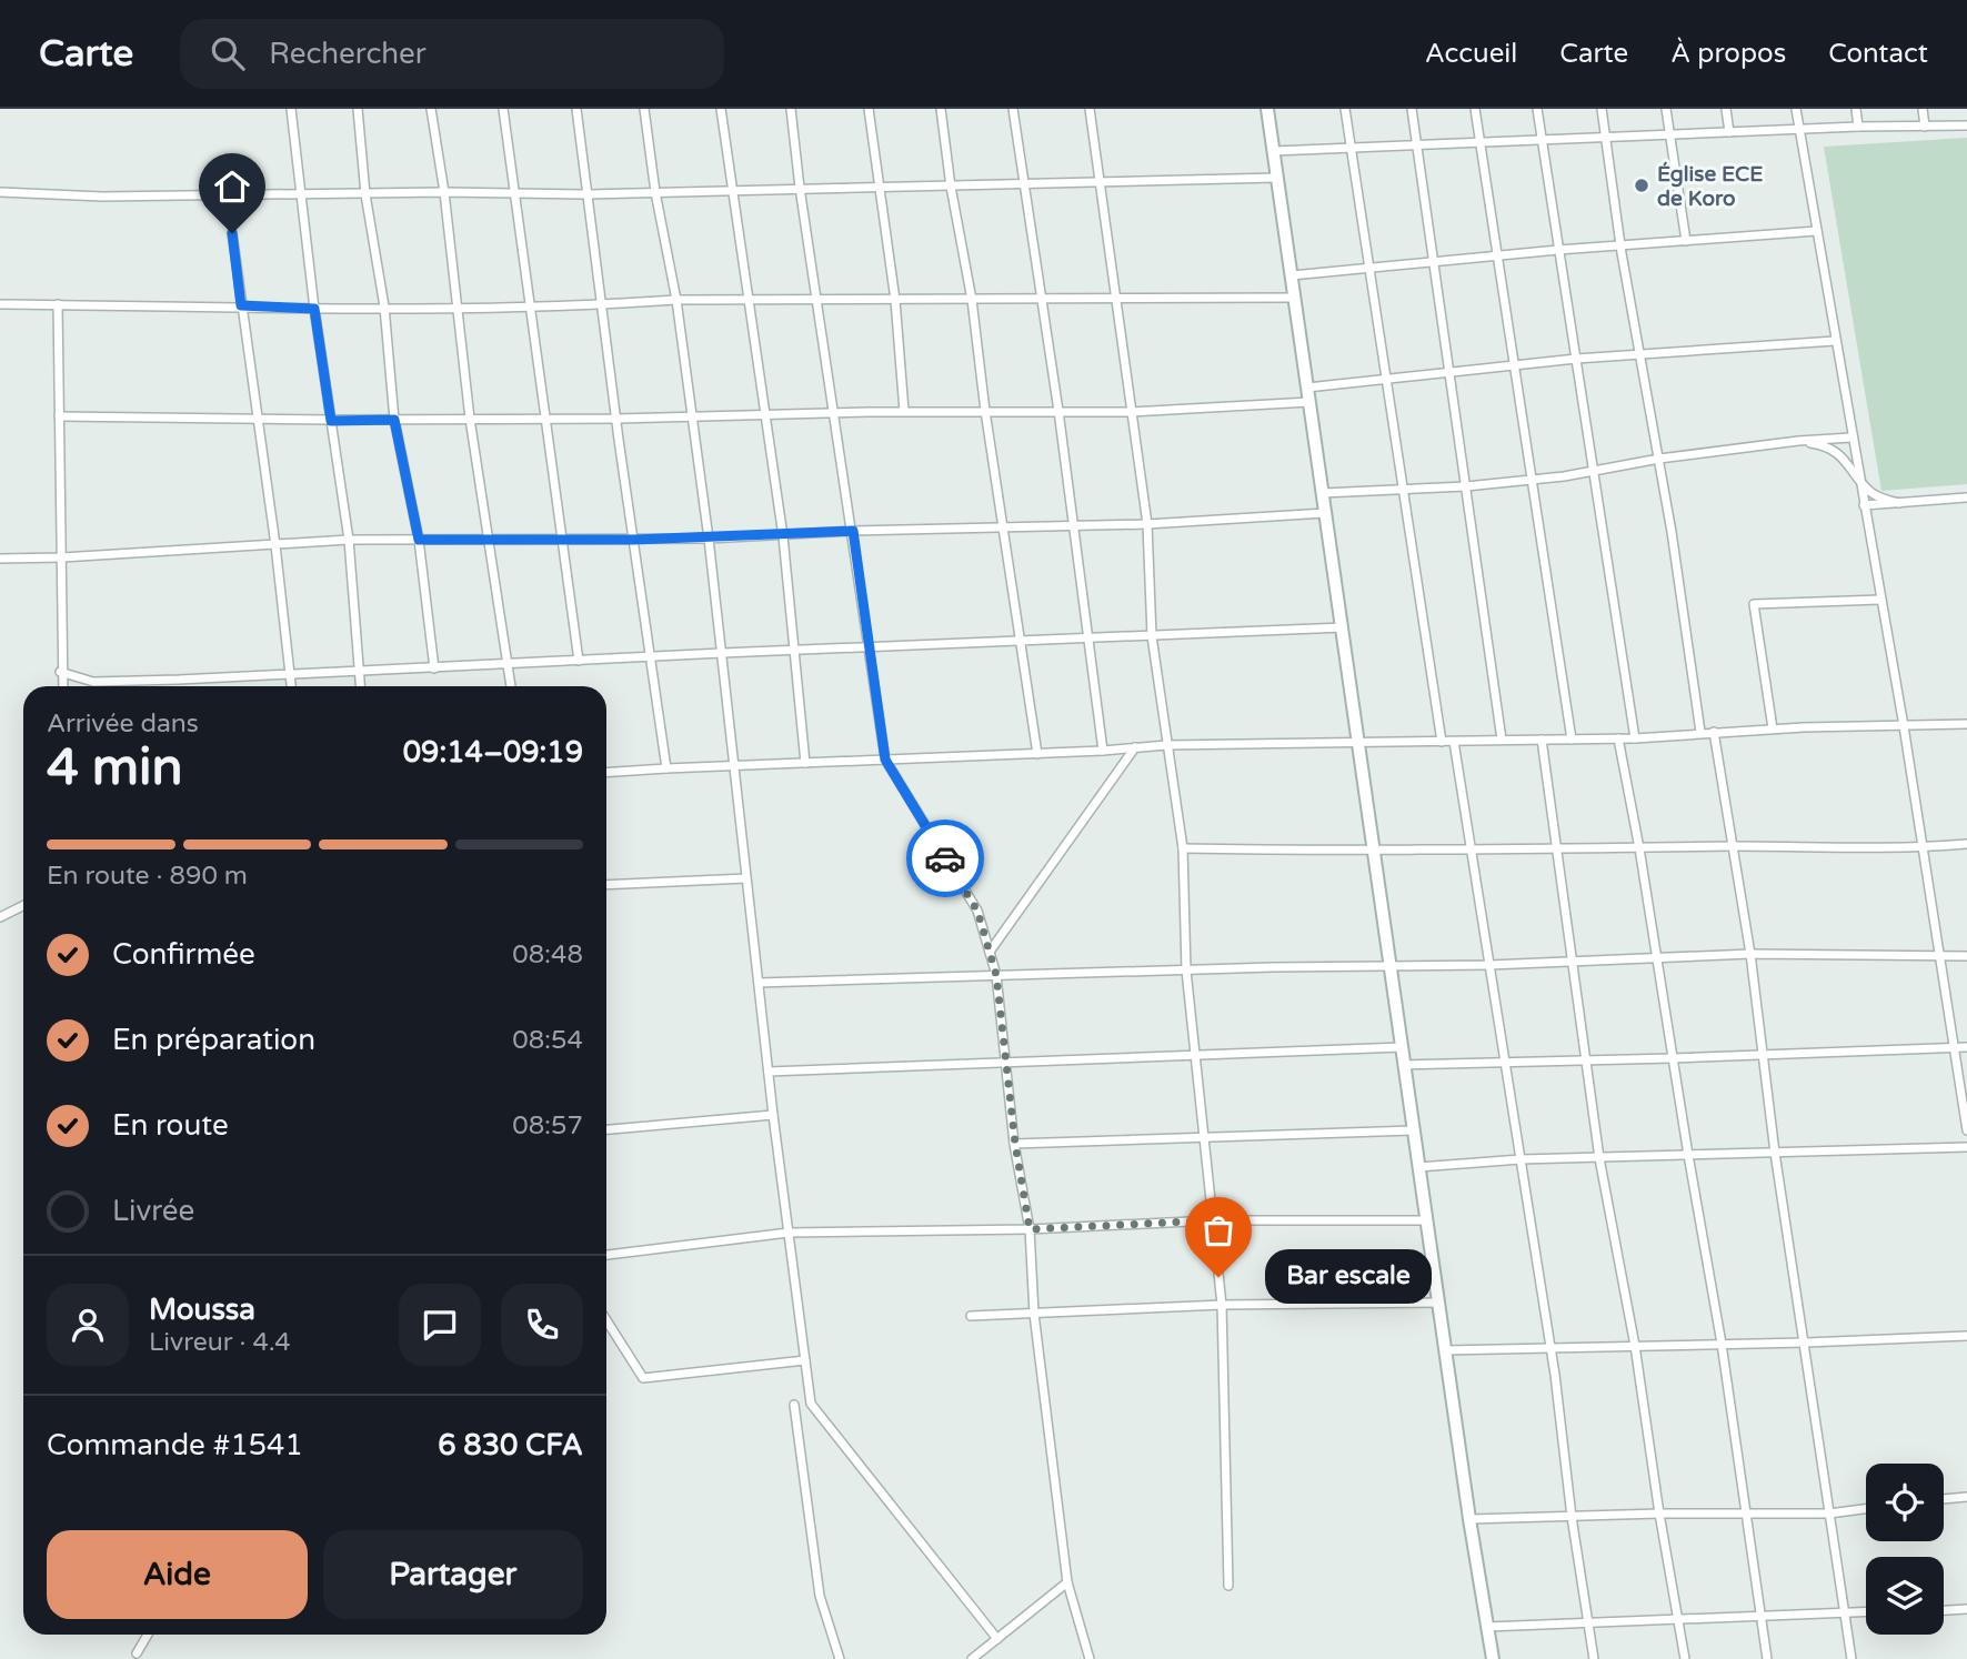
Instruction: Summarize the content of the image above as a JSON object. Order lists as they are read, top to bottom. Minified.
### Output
{"places":["Église ECE de Koro","Bar escale"],"page":{"header":"Carte","search":"Rechercher","nav":["Accueil","Carte","À propos","Contact"],"heading":["4 min","Arrivée dans","09:14–09:19"],"panel":["Moussa","Livreur · 4.4","Commande #1541","6 830 CFA"],"bar":"En route · 890 m","list":[["Confirmée","08:48"],["En préparation","08:54"],["En route","08:57"],"Livrée"],"bubble":"Bar escale","buttons":["Aide","Partager"]}}
